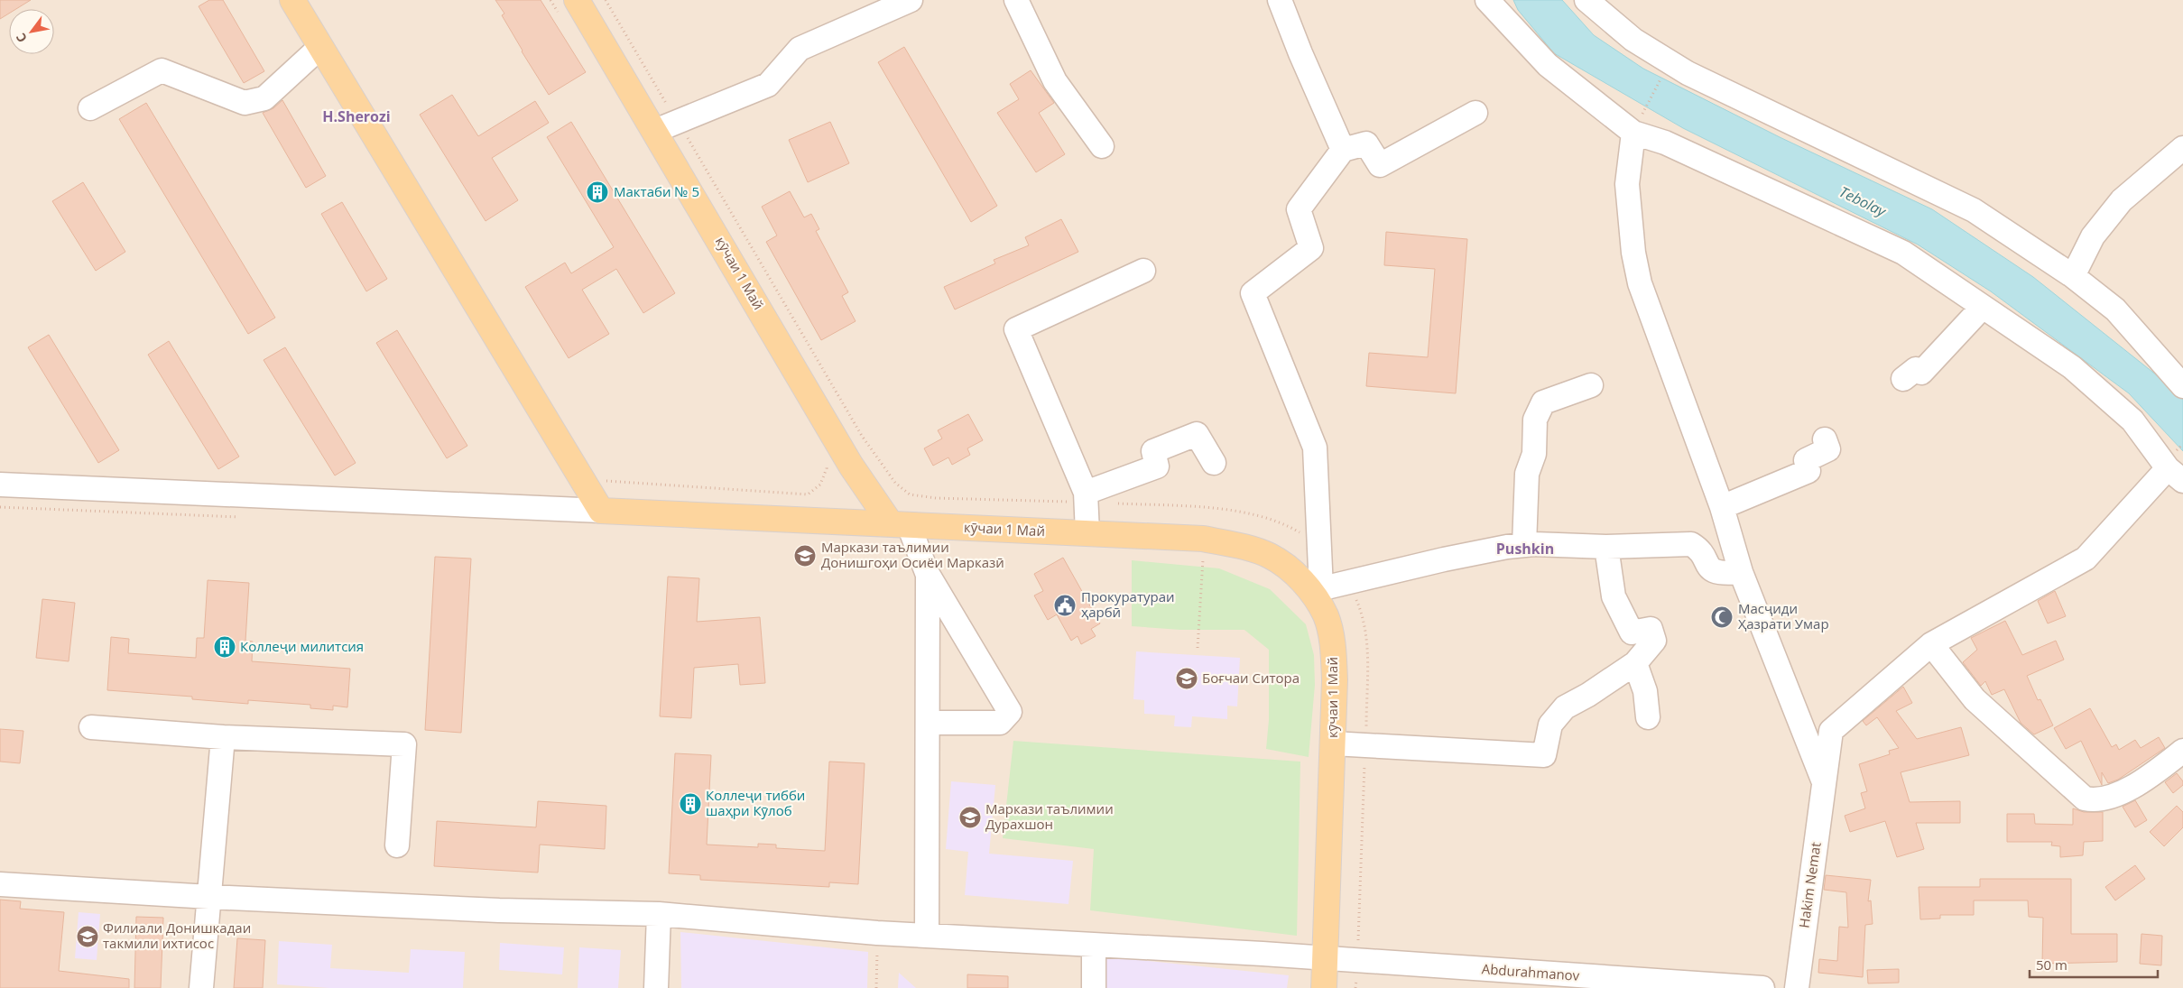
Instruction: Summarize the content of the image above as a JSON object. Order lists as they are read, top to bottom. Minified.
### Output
{"streets":{"main road":["кӯчаи 1 Май"],"street":["Hakim Nemat","Abdurahmanov"]},"crossings":[["кӯчаи 1 Май","Abdurahmanov"]],"districts":["H.Sherozi","Pushkin"],"water":["Tebolay"],"places":{"building":["Мактаби № 5","Коллеҷи милитсия","Коллеҷи тибби шаҳри Кӯлоб"],"school or university":["Маркази таълимии Донишгоҳи Осиёи Марказӣ","Боғчаи Ситора","Маркази таълимии Дурахшон","Филиали Донишкадаи такмили ихтисос"],"public building":["Прокуратураи ҳарбӣ"],"mosque":["Масҷиди Ҳазрати Умар"]},"scale_bar":"50 m","north":"bottom left"}
